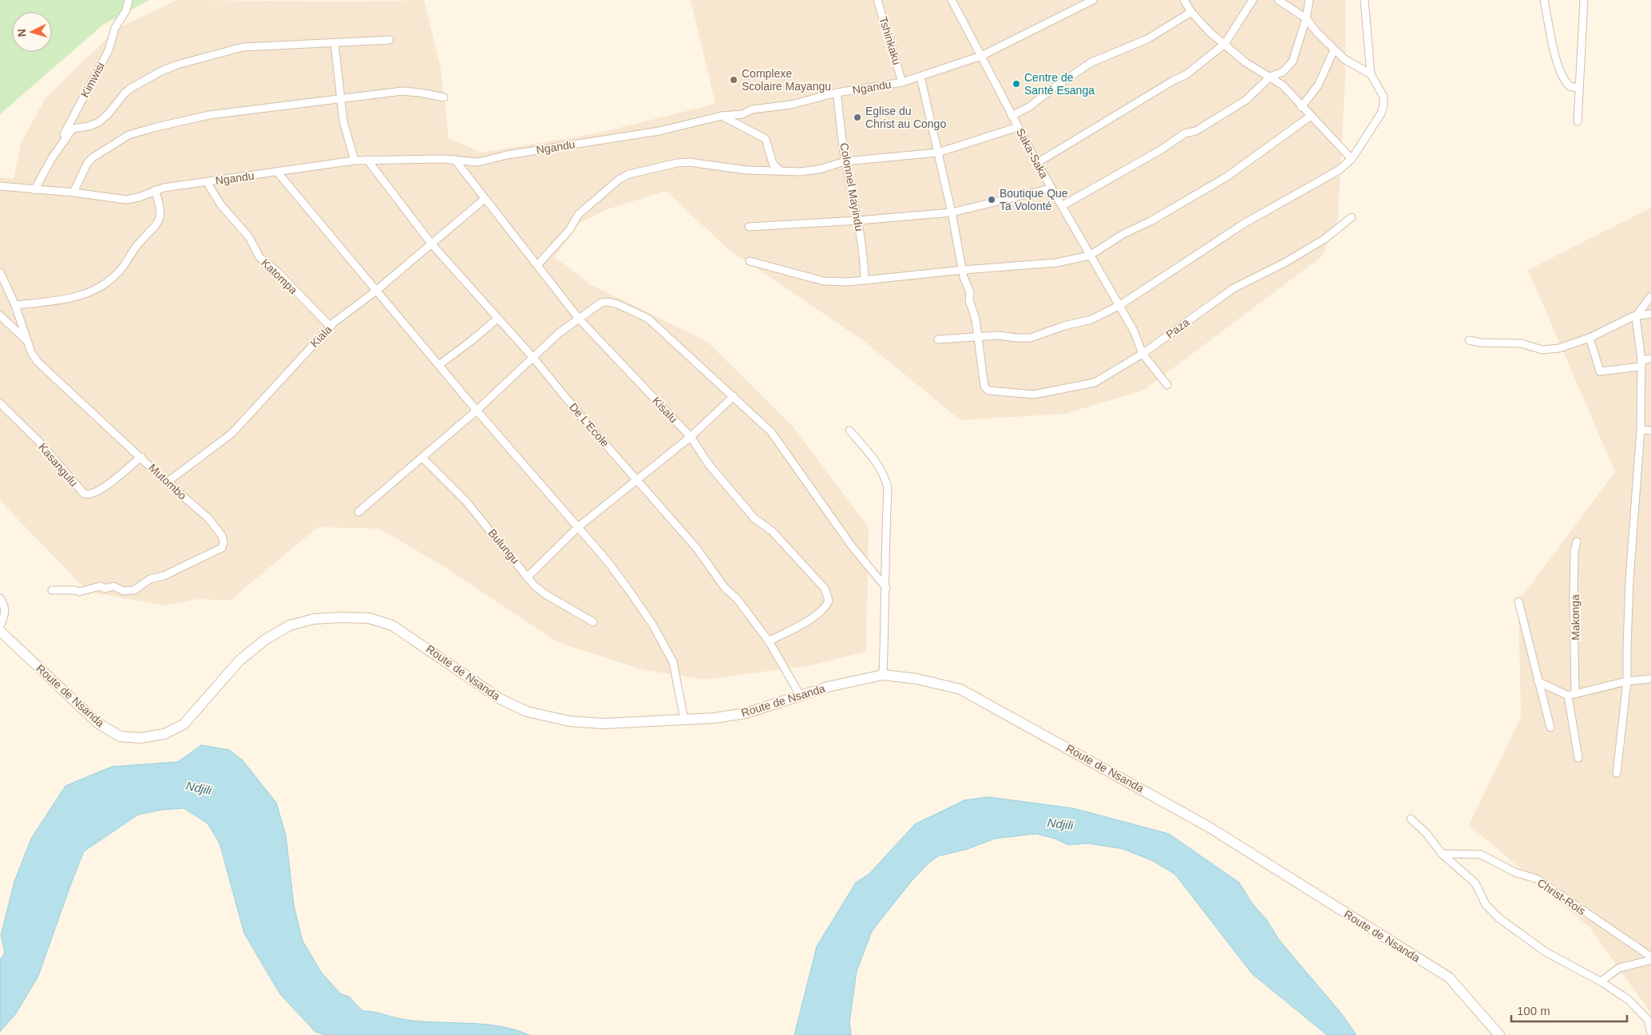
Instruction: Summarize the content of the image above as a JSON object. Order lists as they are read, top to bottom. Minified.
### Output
{"streets":{"street":["Tshinkaku","Kimwisi","Ngandu","Saka-Saka","Colonnel Mayindu","Katompa","Paza","Kiala","Kisalu","De L'Ecole","Kasangulu","Mutombo","Bulungu","Makonga","Route de Nsanda","Christ-Rois"]},"crossings":[["Tshinkaku","Ngandu"],["Ngandu","Saka-Saka"],["Ngandu","Colonnel Mayindu"],["Ngandu","Katompa"],["Ngandu","Kisalu"],["Ngandu","De L'Ecole"],["Saka-Saka","Paza"],["Katompa","Kiala"],["Kiala","Kisalu"],["Kiala","De L'Ecole"],["Kiala","Mutombo"],["Kisalu","De L'Ecole"],["De L'Ecole","Route de Nsanda"],["Kasangulu","Mutombo"]],"water":["Ndjili"],"places":["Complexe Scolaire Mayangu","Centre de Santé Esanga","Eglise du Christ au Congo","Boutique Que Ta Volonté"],"scale_bar":"100 m","north":"left"}
